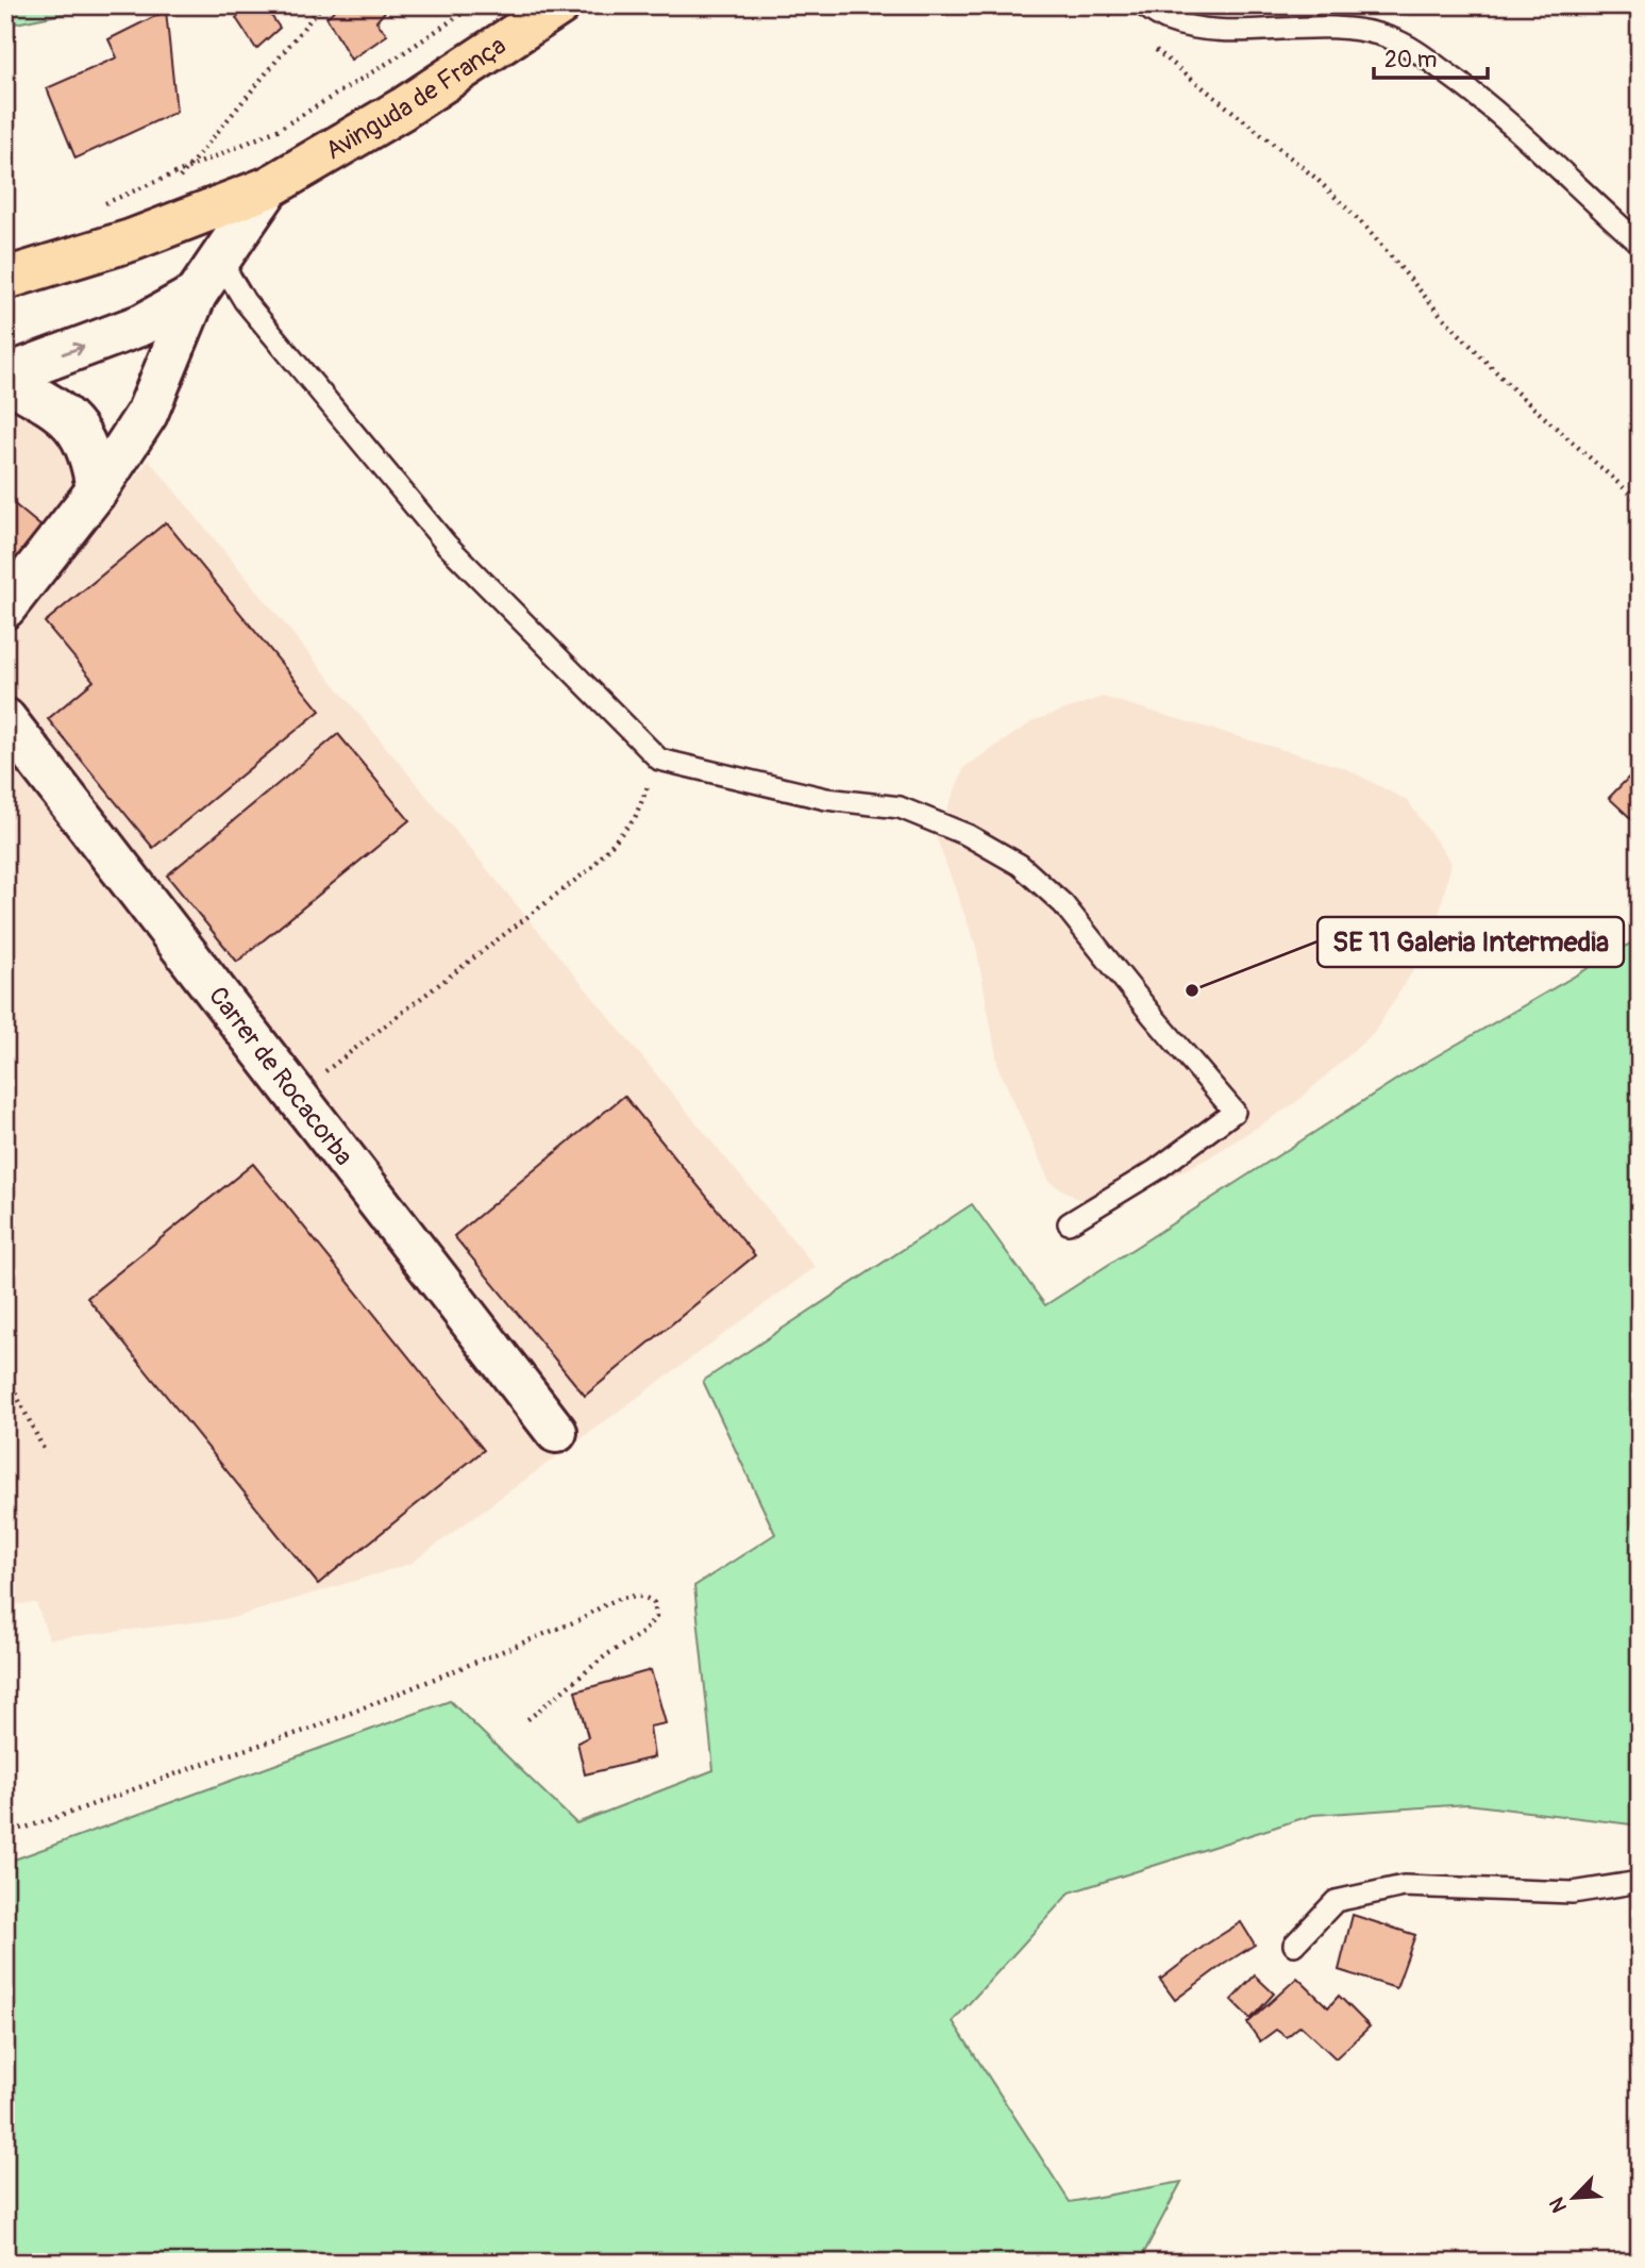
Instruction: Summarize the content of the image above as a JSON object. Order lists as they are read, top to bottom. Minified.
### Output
{"streets":{"main road":["Avinguda de França"],"street":["Carrer de Rocacorba"]},"places":["SE 11 Galeria Intermedia"],"scale_bar":"20 m","north":"bottom left"}
